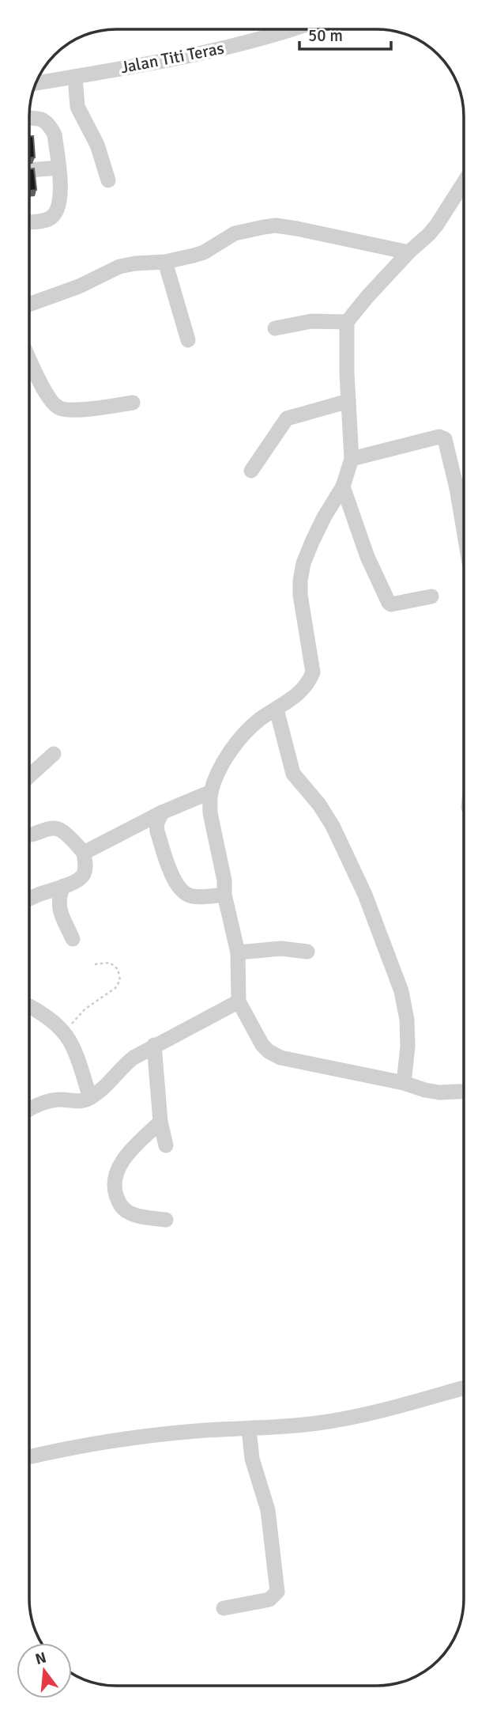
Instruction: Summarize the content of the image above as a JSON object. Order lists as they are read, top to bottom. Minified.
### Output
{"streets":{"street":["Jalan Titi Teras"]},"scale_bar":"50 m","north":"top"}
